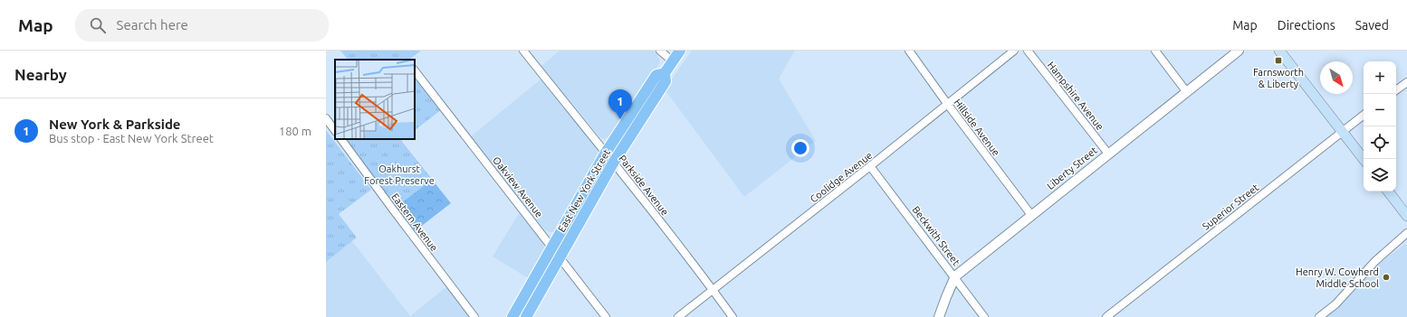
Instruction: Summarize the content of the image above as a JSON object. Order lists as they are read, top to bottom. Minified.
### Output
{"streets":{"main road":["East New York Street"],"street":["Hampshire Avenue","Hillside Avenue","Liberty Street","Coolidge Avenue","Parkside Avenue","Oakview Avenue","Superior Street","Eastern Avenue","Beckwith Street"]},"crossings":[["Hampshire Avenue","Liberty Street"],["Hillside Avenue","Liberty Street"],["Hillside Avenue","Coolidge Avenue"],["Liberty Street","Beckwith Street"],["Coolidge Avenue","Parkside Avenue"],["Coolidge Avenue","Beckwith Street"],["Parkside Avenue","East New York Street"],["Oakview Avenue","East New York Street"]],"parks":["Oakhurst Forest Preserve"],"places":{"transit":["Farnsworth & Liberty"],"other":["Henry W. Cowherd Middle School"]},"north":"bottom right","page":{"header":"Map","search":"Search here","nav":["Map","Directions","Saved"],"heading":"Nearby","map_buttons":["+","−"],"pins":"1","list":[{"mark":"1","name":"New York & Parkside","note":"Bus stop · East New York Street","value":"180 m"}]}}
